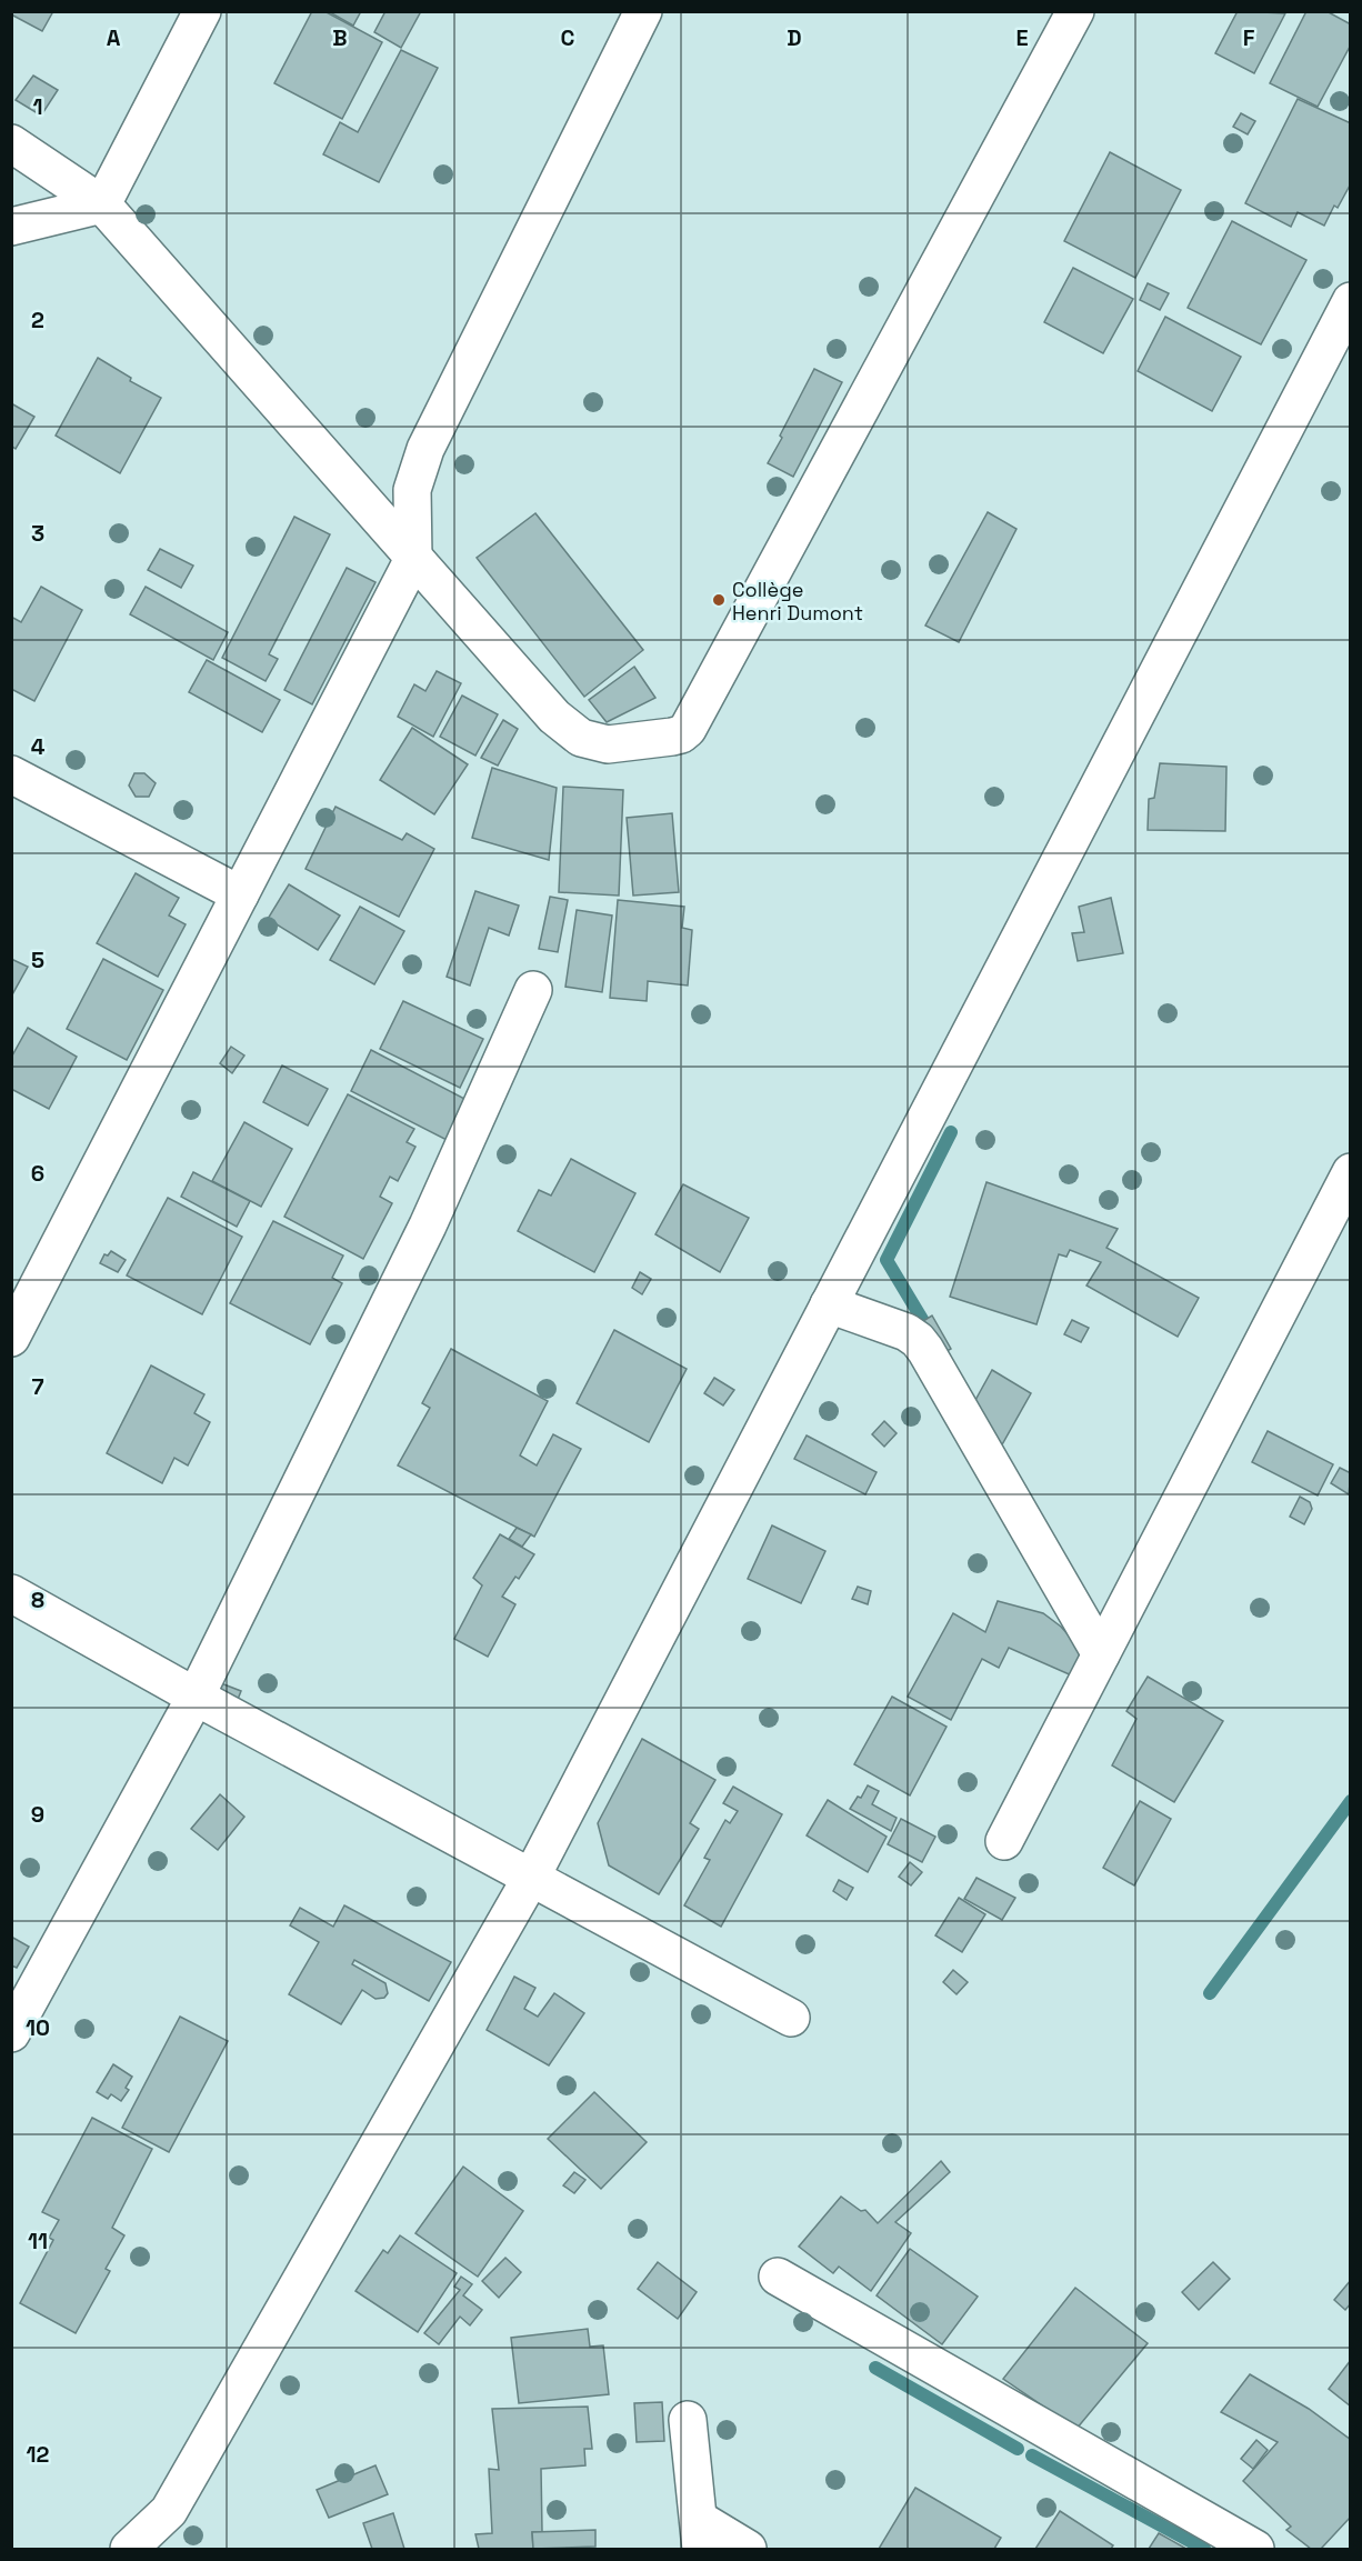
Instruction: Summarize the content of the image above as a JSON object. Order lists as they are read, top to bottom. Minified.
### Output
{"places":["Collège Henri Dumont"],"grid":{"columns":["A","B","C","D","E","F"],"rows":["1","2","3","4","5","6","7","8","9","10","11","12"]}}
